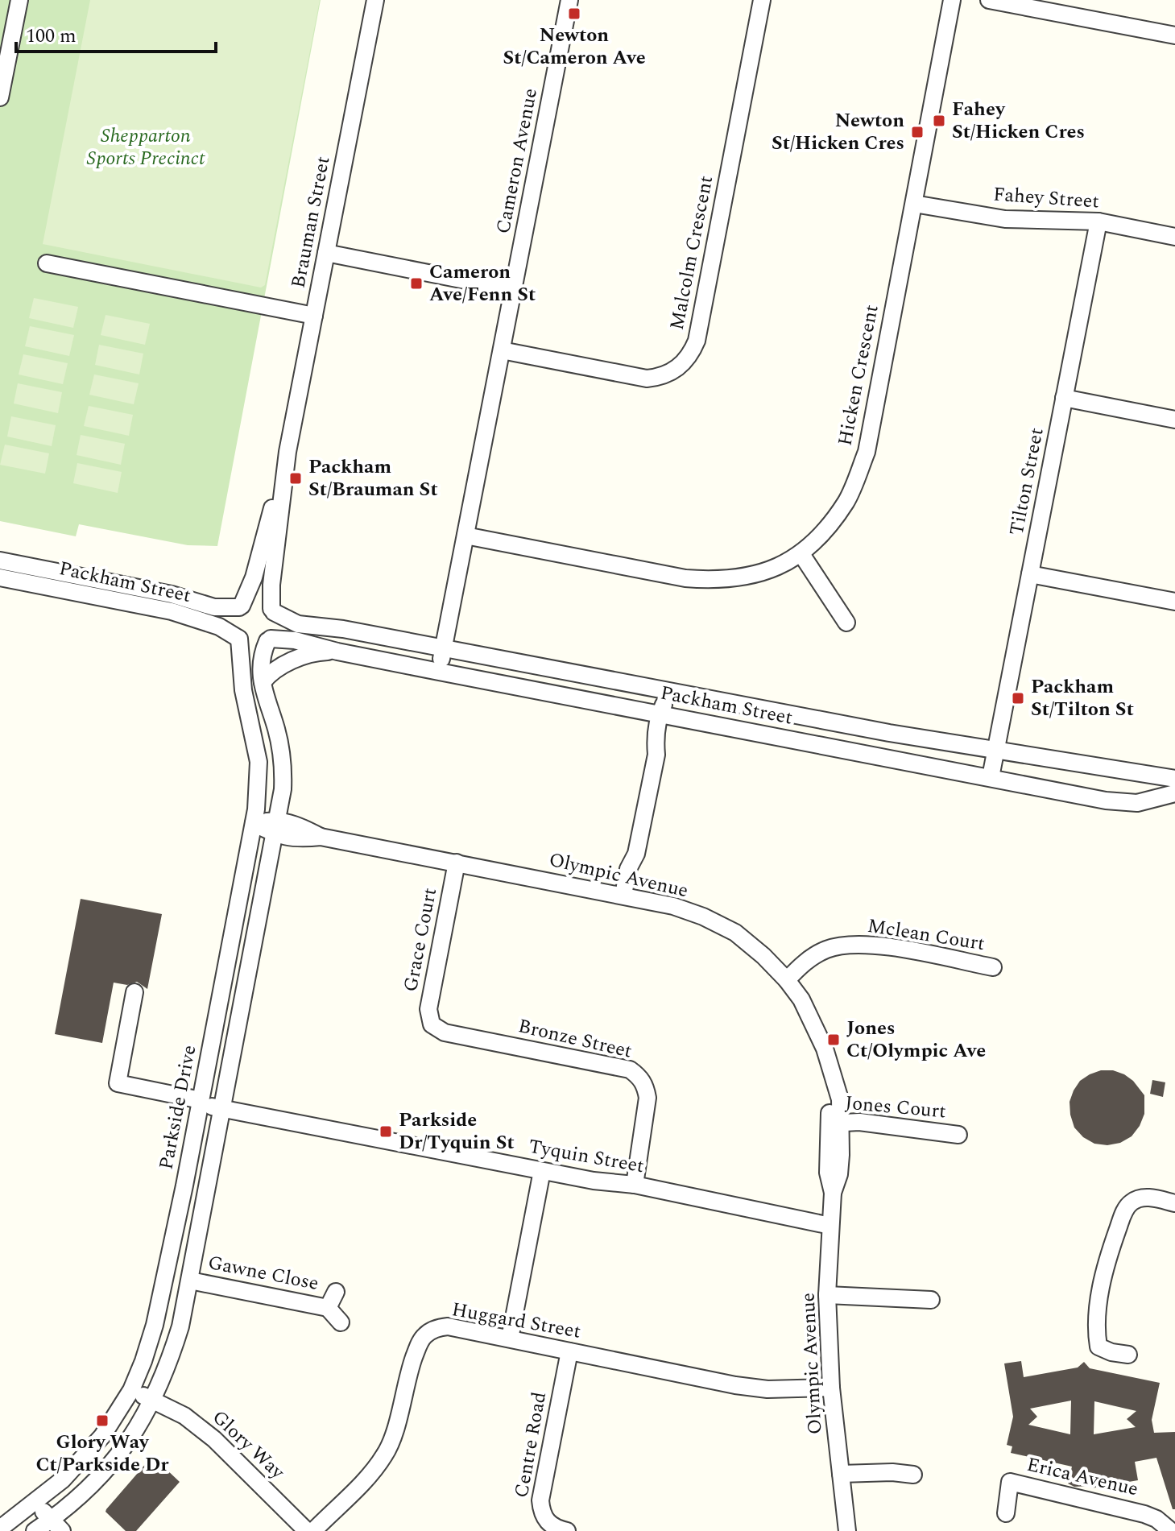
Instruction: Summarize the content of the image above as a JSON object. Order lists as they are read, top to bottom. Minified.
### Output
{"streets":{"street":["Cameron Avenue","Fahey Street","Brauman Street","Malcolm Crescent","Hicken Crescent","Tilton Street","Packham Street","Olympic Avenue","Mclean Court","Grace Court","Bronze Street","Parkside Drive","Jones Court","Tyquin Street","Gawne Close","Huggard Street","Glory Way","Centre Road","Erica Avenue"]},"crossings":[["Cameron Avenue","Malcolm Crescent"],["Cameron Avenue","Hicken Crescent"],["Cameron Avenue","Packham Street"],["Fahey Street","Hicken Crescent"],["Fahey Street","Tilton Street"],["Brauman Street","Packham Street"],["Brauman Street","Parkside Drive"],["Tilton Street","Packham Street"],["Packham Street","Parkside Drive"],["Olympic Avenue","Mclean Court"],["Olympic Avenue","Grace Court"],["Olympic Avenue","Jones Court"],["Olympic Avenue","Tyquin Street"],["Olympic Avenue","Huggard Street"],["Grace Court","Bronze Street"],["Bronze Street","Tyquin Street"],["Parkside Drive","Tyquin Street"],["Parkside Drive","Glory Way"],["Huggard Street","Centre Road"]],"parks":["Shepparton Sports Precinct"],"places":{"transit":["Newton St/Cameron Ave","Fahey St/Hicken Cres","Newton St/Hicken Cres","Cameron Ave/Fenn St","Packham St/Brauman St","Packham St/Tilton St","Jones Ct/Olympic Ave","Parkside Dr/Tyquin St","Glory Way Ct/Parkside Dr"]},"scale_bar":"100 m"}
